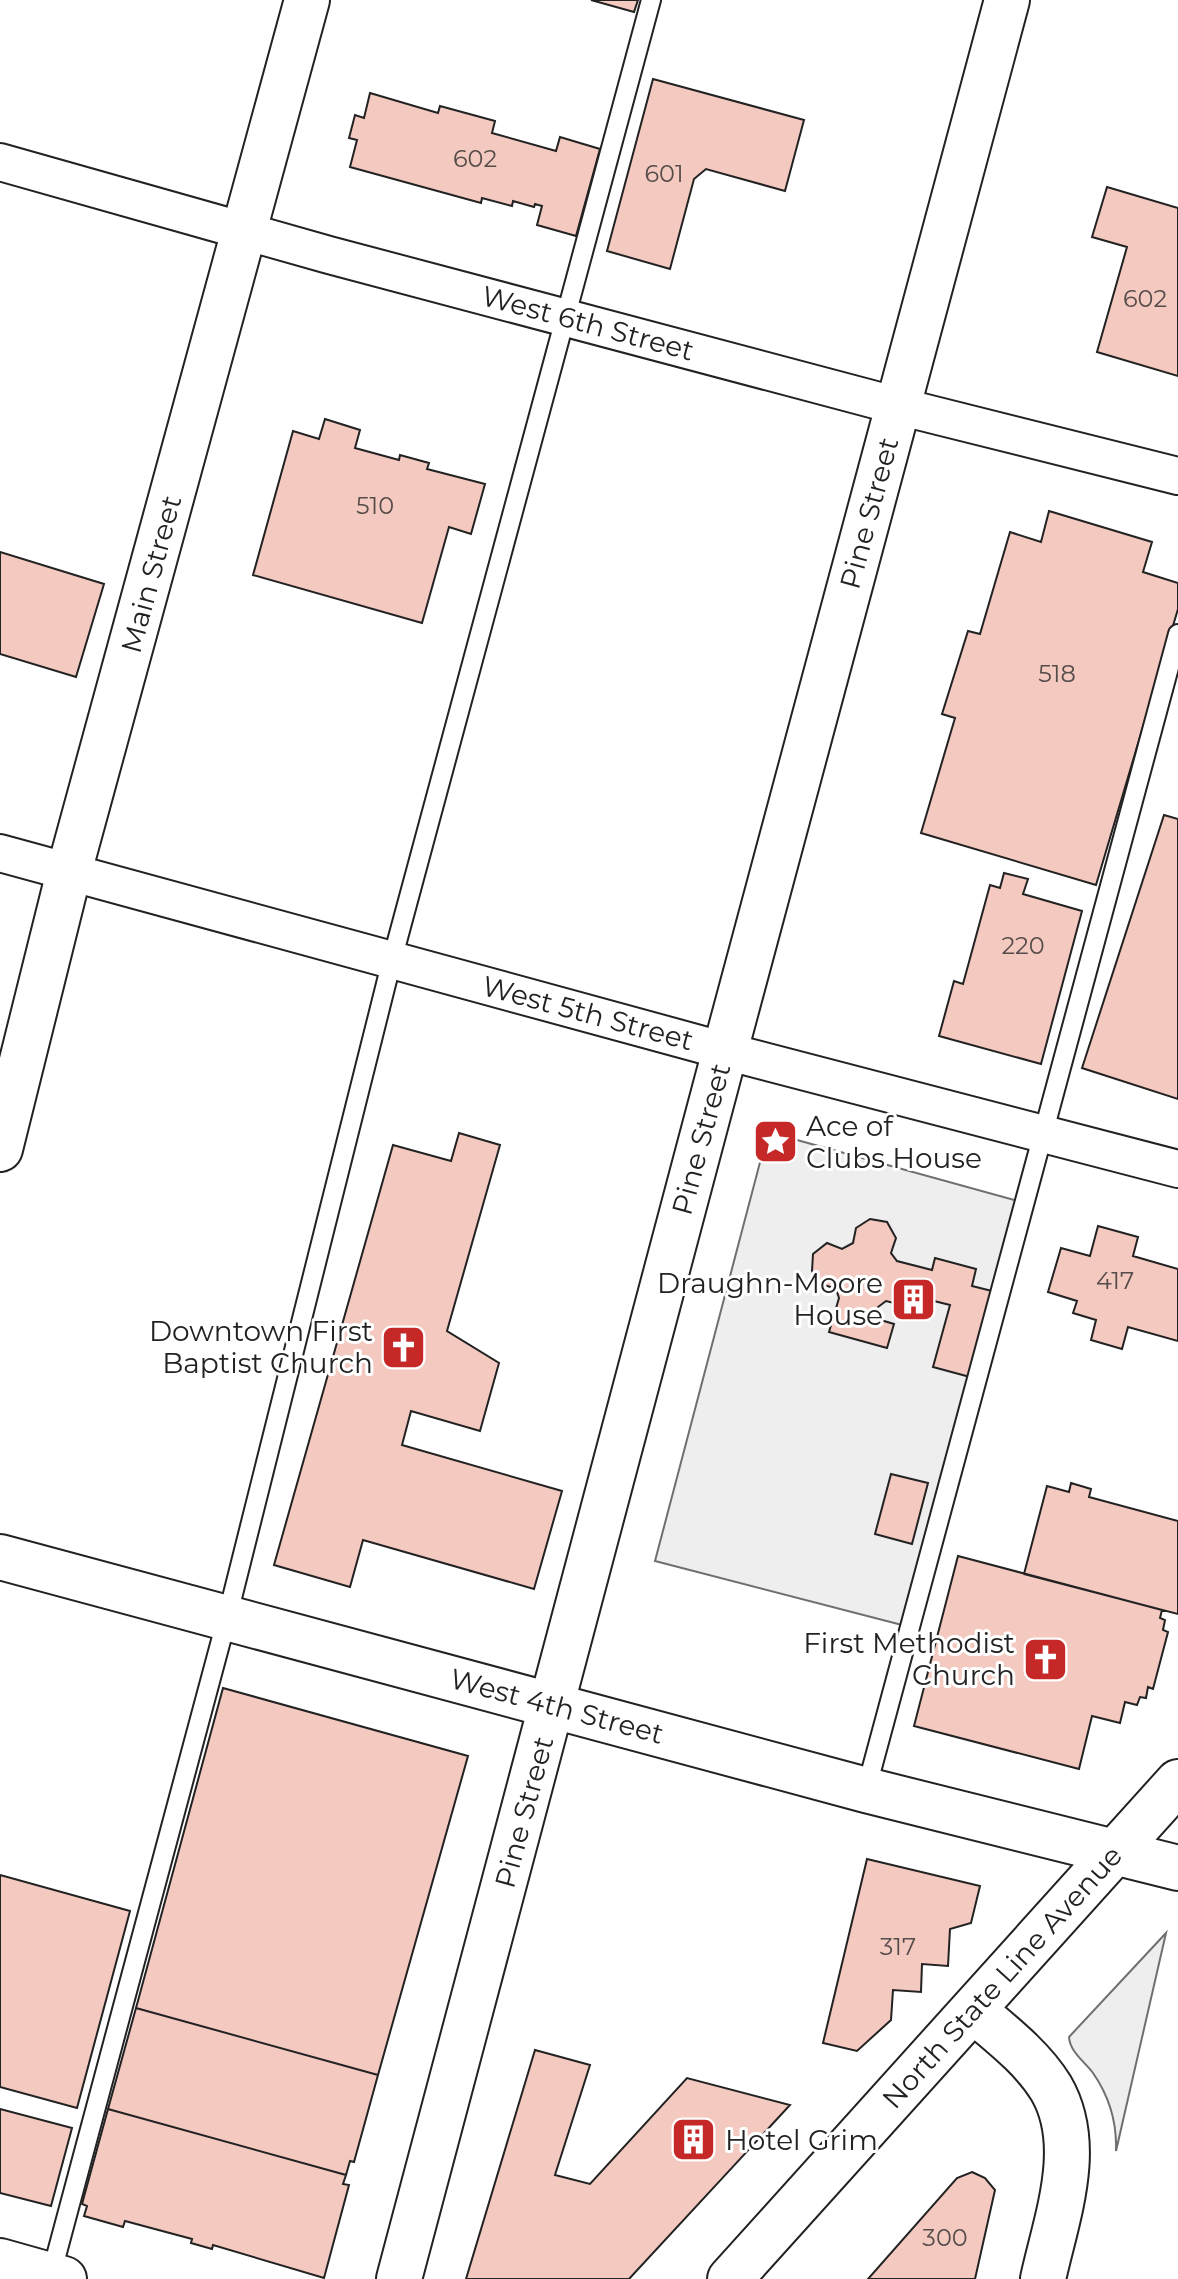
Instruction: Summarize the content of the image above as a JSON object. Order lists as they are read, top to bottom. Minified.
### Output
{"streets":{"street":["West 6th Street","Pine Street","Main Street","West 5th Street","West 4th Street","North State Line Avenue"]},"crossings":[["West 6th Street","Pine Street"],["West 6th Street","Main Street"],["Pine Street","West 5th Street"],["Pine Street","West 4th Street"],["Main Street","West 5th Street"],["West 4th Street","North State Line Avenue"]],"places":{"place":["Ace of Clubs House"],"building":["Draughn-Moore House","Hotel Grim"],"church":["Downtown First Baptist Church","First Methodist Church"]},"house_numbers":["602","601","602","510","518","220","417","317","300"]}
